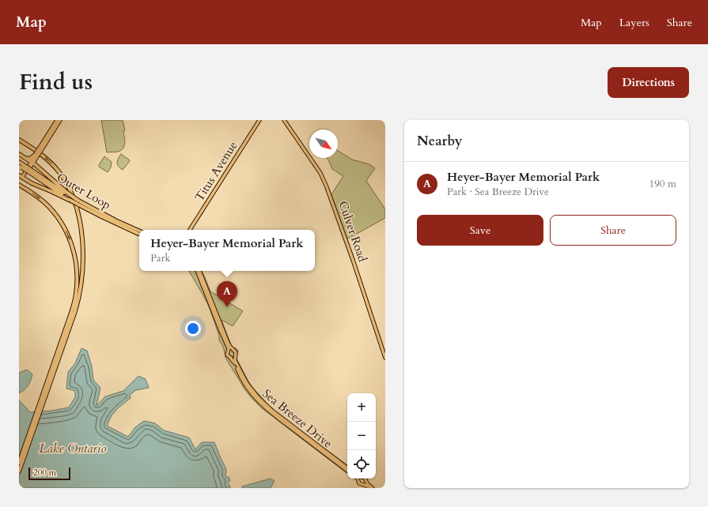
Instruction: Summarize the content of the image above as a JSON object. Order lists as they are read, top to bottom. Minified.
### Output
{"streets":{"highway":["Outer Loop"],"main road":["Titus Avenue","Culver Road","Sea Breeze Drive"]},"water":["Lake Ontario"],"scale_bar":"200 m","north":"bottom right","page":{"header":"Map","nav":["Map","Layers","Share"],"title":"Find us","buttons":["Directions",["Save","Share"]],"heading":"Nearby","list":[{"mark":"A","name":"Heyer-Bayer Memorial Park","note":"Park · Sea Breeze Drive","value":"190 m"}],"popup":["Heyer-Bayer Memorial Park","Park"],"pins":"A","map_buttons":["+","−"],"scale":"200 m"}}
